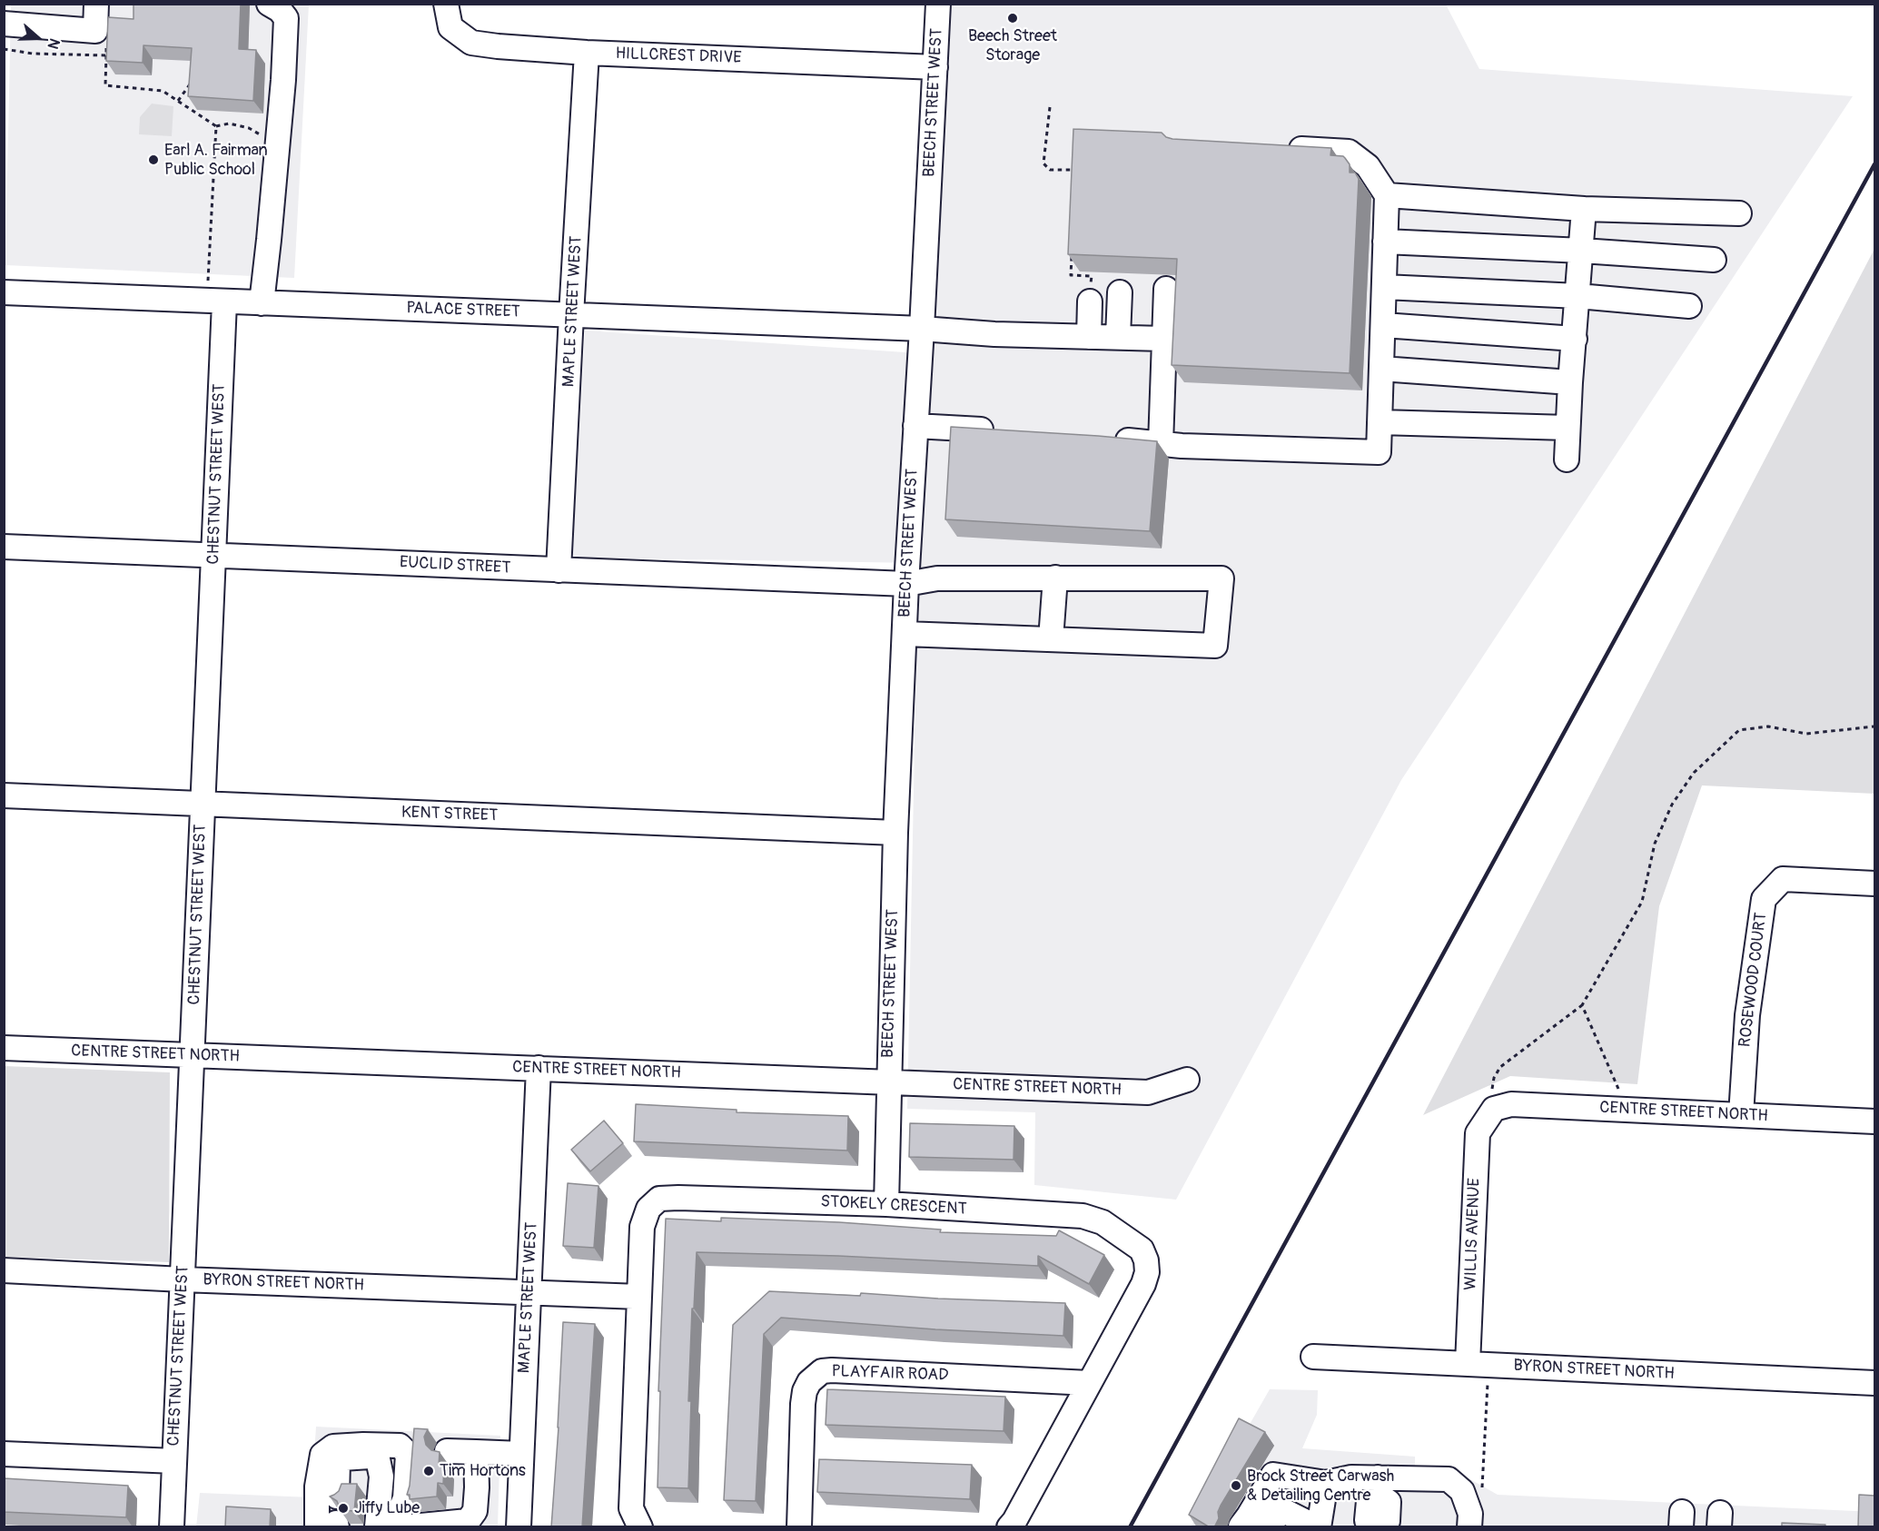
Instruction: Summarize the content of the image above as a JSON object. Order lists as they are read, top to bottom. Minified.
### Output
{"streets":{"street":["HILLCREST DRIVE","BEECH STREET WEST","PALACE STREET","MAPLE STREET WEST","CHESTNUT STREET WEST","EUCLID STREET","KENT STREET","ROSEWOOD COURT","CENTRE STREET NORTH","STOKELY CRESCENT","WILLIS AVENUE","BYRON STREET NORTH","PLAYFAIR ROAD"]},"crossings":[["HILLCREST DRIVE","BEECH STREET WEST"],["HILLCREST DRIVE","MAPLE STREET WEST"],["BEECH STREET WEST","PALACE STREET"],["BEECH STREET WEST","EUCLID STREET"],["BEECH STREET WEST","KENT STREET"],["BEECH STREET WEST","CENTRE STREET NORTH"],["BEECH STREET WEST","STOKELY CRESCENT"],["PALACE STREET","MAPLE STREET WEST"],["PALACE STREET","CHESTNUT STREET WEST"],["MAPLE STREET WEST","EUCLID STREET"],["MAPLE STREET WEST","CENTRE STREET NORTH"],["MAPLE STREET WEST","BYRON STREET NORTH"],["CHESTNUT STREET WEST","EUCLID STREET"],["CHESTNUT STREET WEST","KENT STREET"],["CHESTNUT STREET WEST","CENTRE STREET NORTH"],["CHESTNUT STREET WEST","BYRON STREET NORTH"],["ROSEWOOD COURT","CENTRE STREET NORTH"],["CENTRE STREET NORTH","WILLIS AVENUE"],["STOKELY CRESCENT","BYRON STREET NORTH"],["STOKELY CRESCENT","PLAYFAIR ROAD"],["WILLIS AVENUE","BYRON STREET NORTH"]],"places":["Beech Street Storage","Earl A. Fairman Public School","Tim Hortons","Brock Street Carwash & Detailing Centre","Jiffy Lube"],"north":"right"}
